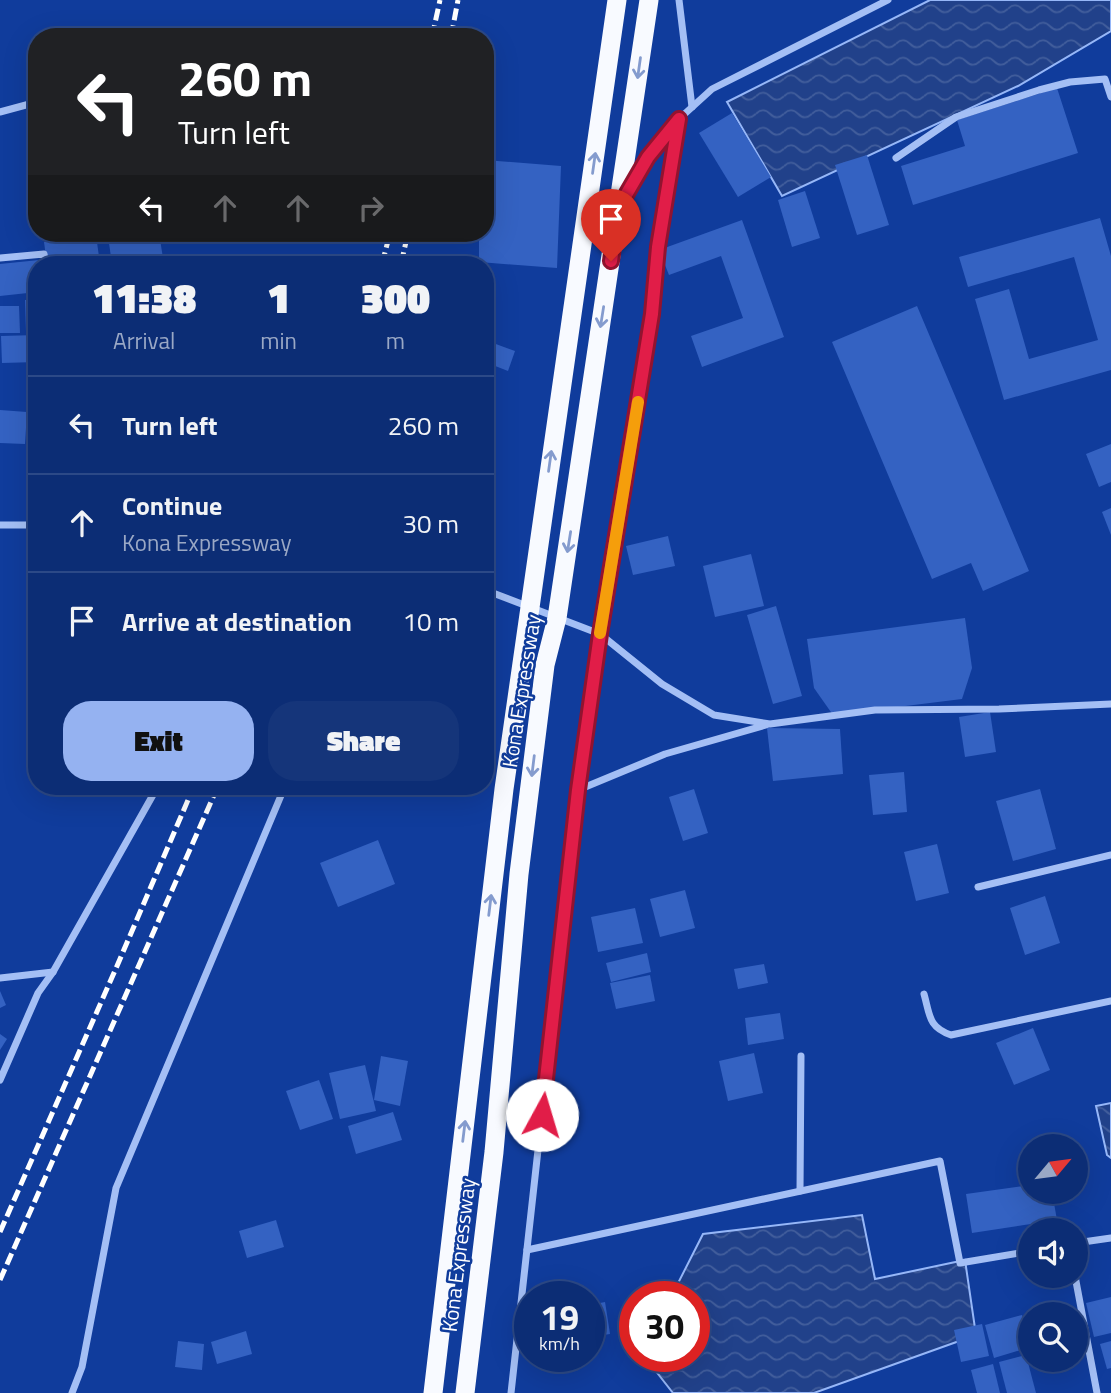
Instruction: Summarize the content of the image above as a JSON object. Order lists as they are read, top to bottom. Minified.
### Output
{"streets":{"highway":["Kona Expressway"]},"north":"top right","page":{"turn":["260 m","Turn left"],"eta":["11:38","Arrival","1","min","300","m"],"list":[{"name":"Turn left","value":"260 m"},{"name":"Continue","note":"Kona Expressway","value":"30 m"},{"name":"Arrive at destination","value":"10 m"}],"buttons":["Exit","Share"],"speed":"19 km/h","limit":"30"}}
